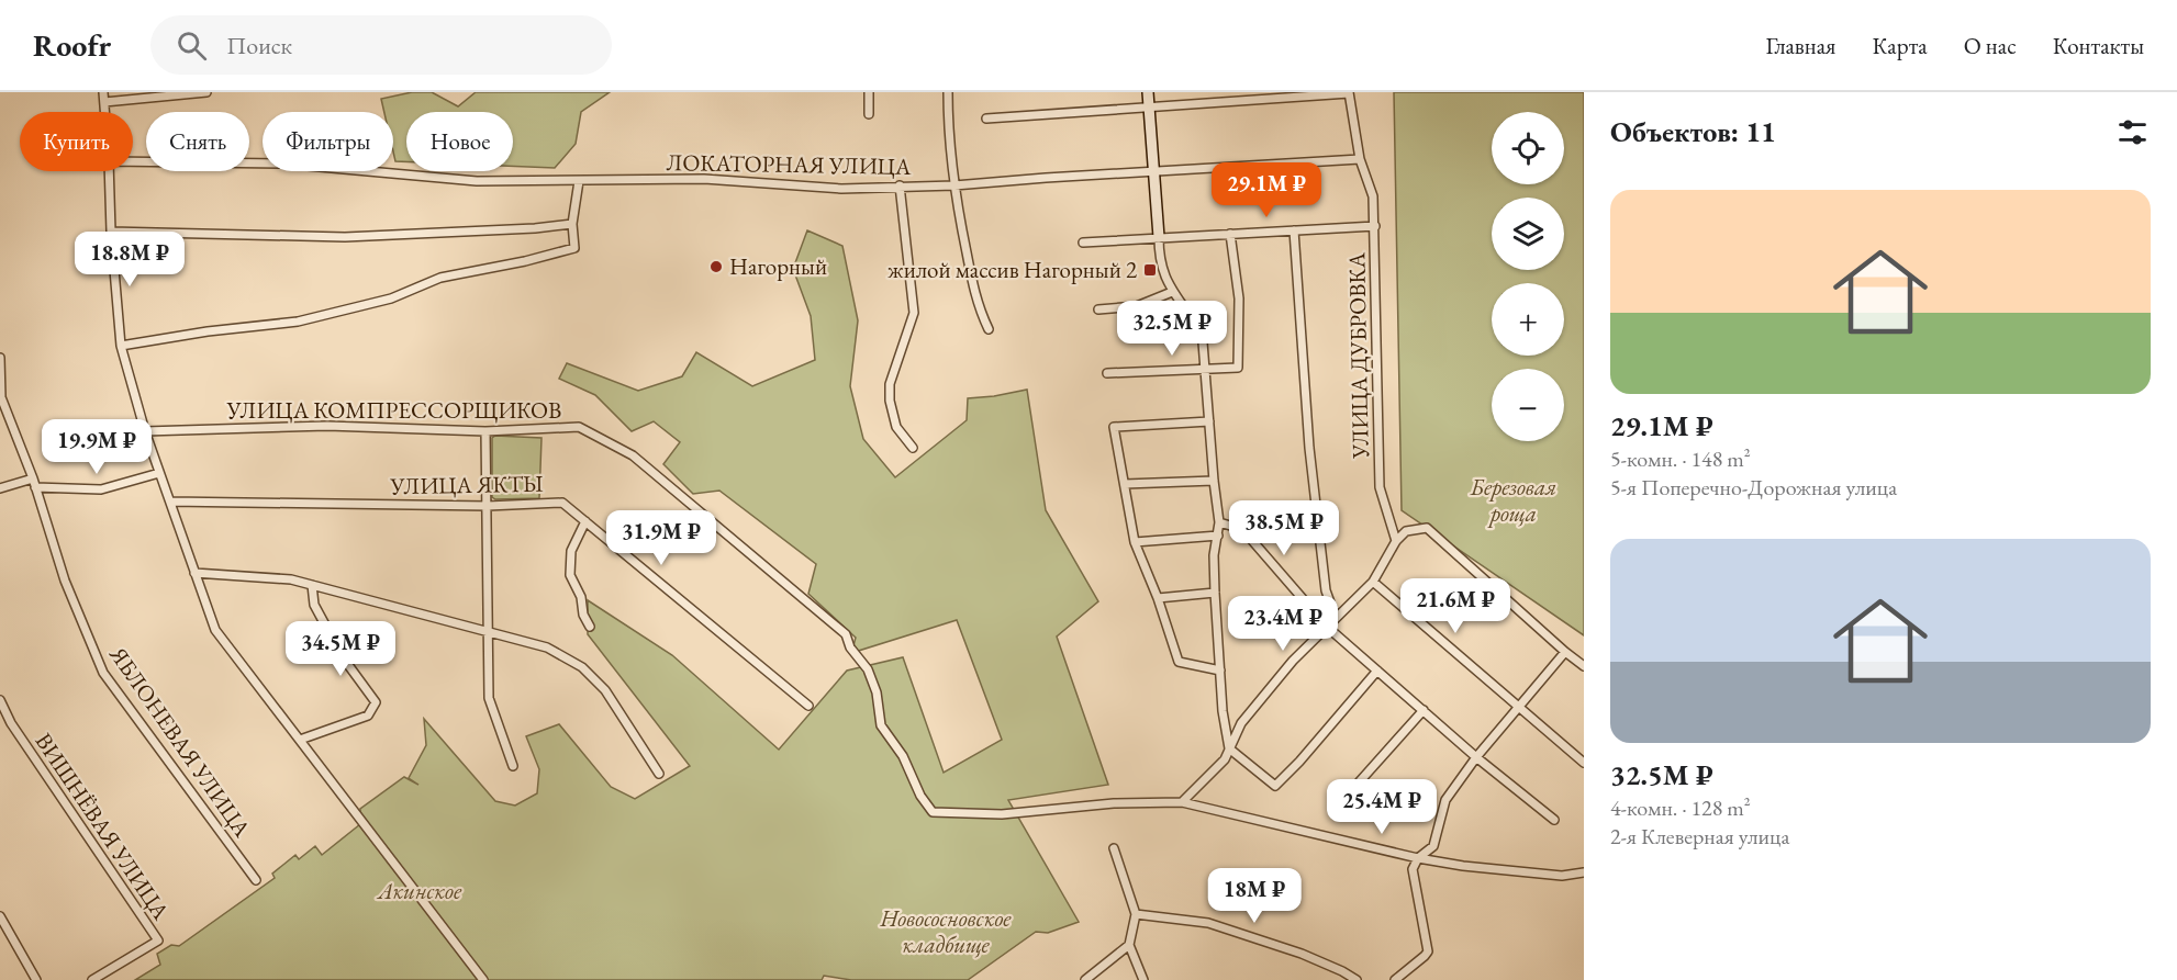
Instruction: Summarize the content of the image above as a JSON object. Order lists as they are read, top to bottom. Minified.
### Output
{"streets":{"street":["ЛОКАТОРНАЯ УЛИЦА","УЛИЦА ДУБРОВКА","УЛИЦА КОМПРЕССОРЩИКОВ","УЛИЦА ЯКТЫ","ЯБЛОНЕВАЯ УЛИЦА","ВИШНЁВАЯ УЛИЦА"]},"crossings":[["ЛОКАТОРНАЯ УЛИЦА","УЛИЦА ДУБРОВКА"]],"parks":["Березовая роща","Акинское","Новососновское кладбище"],"places":{"other":["Нагорный"],"transit":["жилой массив Нагорный 2"]},"page":{"header":"Roofr","search":"Поиск","nav":["Главная","Карта","О нас","Контакты"],"heading":"Объектов: 11","map_buttons":["+","−"],"chip":["Купить","Снять","Фильтры","Новое"],"price":["29.1M ₽","18.8M ₽","32.5M ₽","19.9M ₽","38.5M ₽","31.9M ₽","21.6M ₽","23.4M ₽","34.5M ₽","25.4M ₽","18M ₽"],"list":[{"name":"29.1M ₽","note":"5-комн. · 148 m² · 5-я Поперечно-Дорожная улица"},{"name":"32.5M ₽","note":"4-комн. · 128 m² · 2-я Клеверная улица"}]}}
